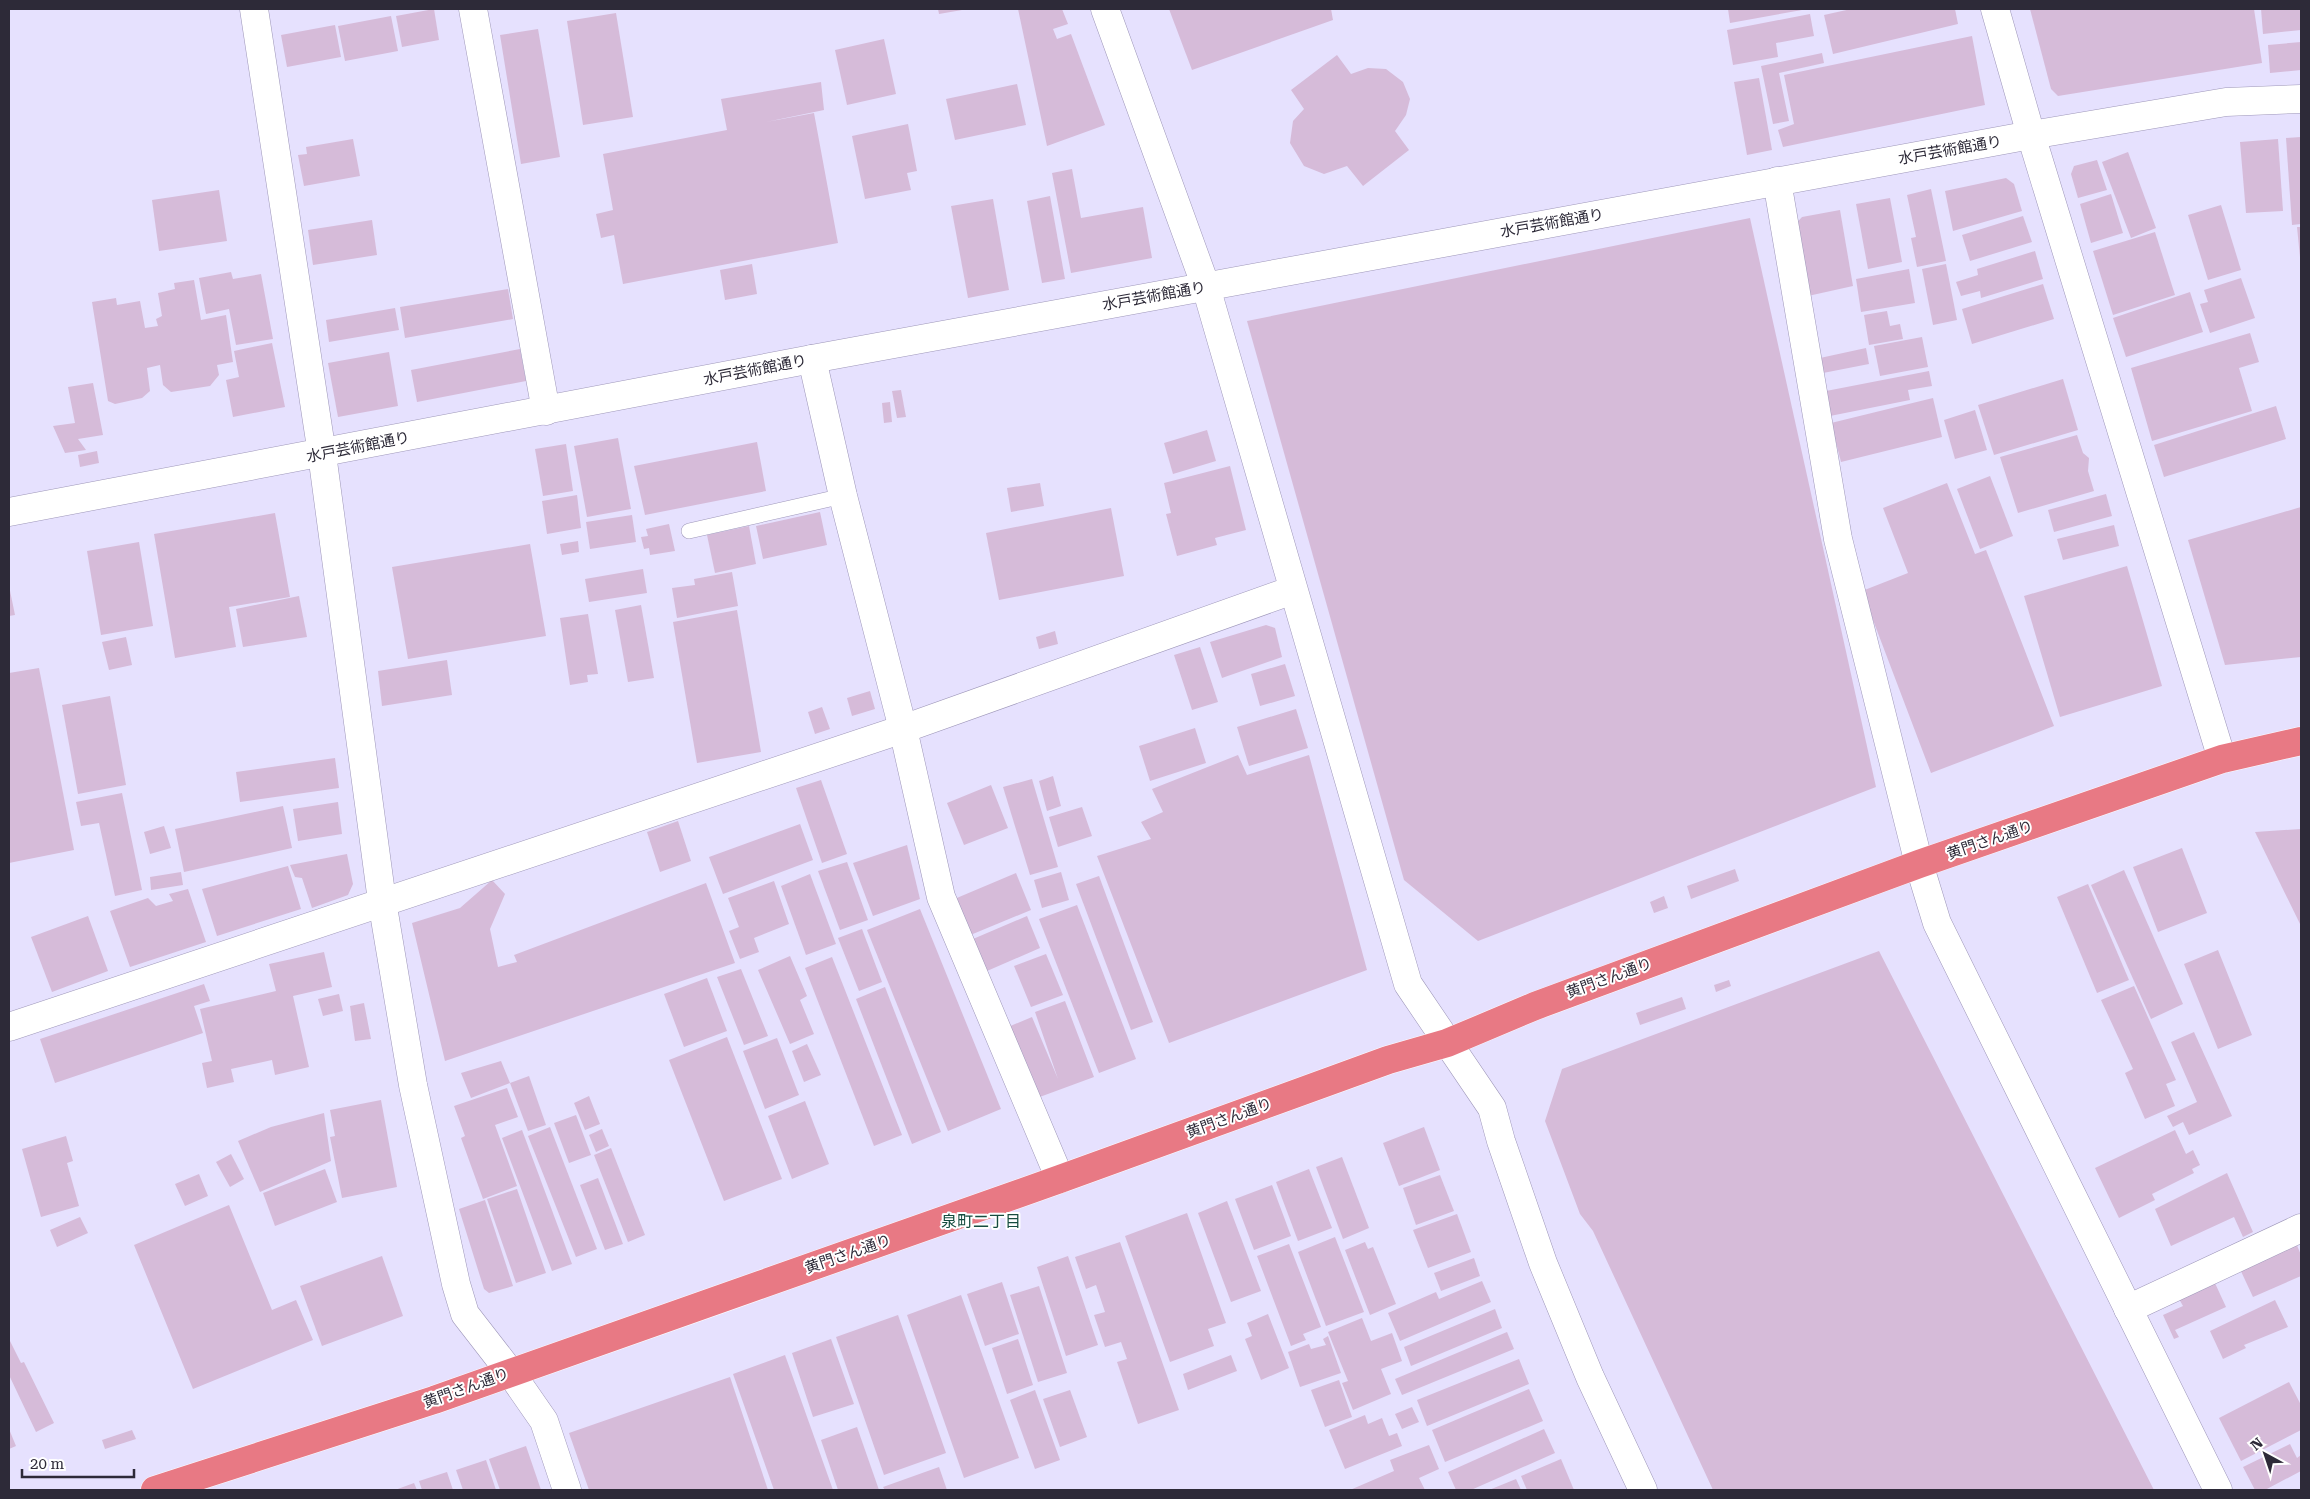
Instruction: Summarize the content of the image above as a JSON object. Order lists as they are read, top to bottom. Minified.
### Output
{"streets":{"highway":["黄門さん通り"],"street":["水戸芸術館通り"]},"districts":["泉町二丁目"],"scale_bar":"20 m","north":"top left"}
